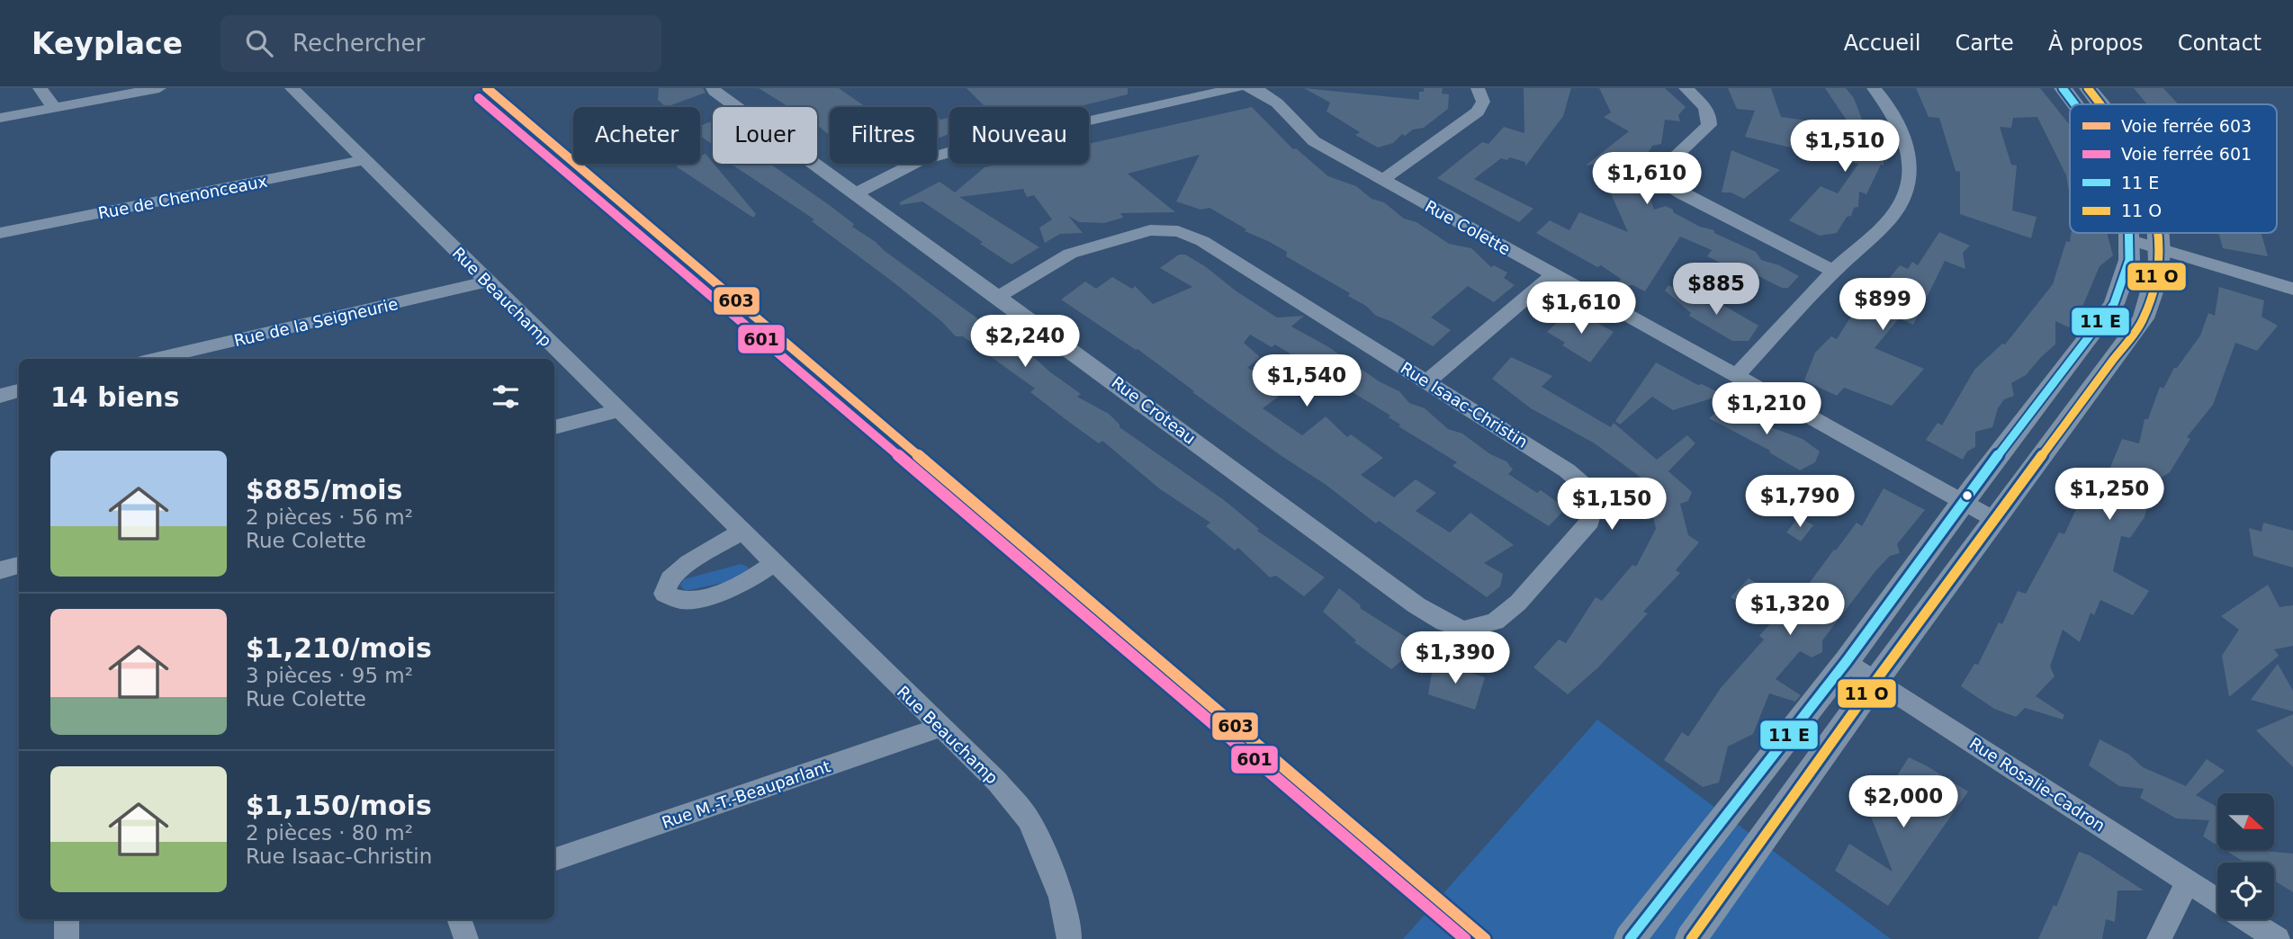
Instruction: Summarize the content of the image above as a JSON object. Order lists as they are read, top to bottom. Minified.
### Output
{"streets":{"street":["Rue de Chenonceaux","Rue Colette","Rue Beauchamp","Rue de la Seigneurie","Rue Isaac-Christin","Rue Croteau","Rue Rosalie-Cadron","Rue M.-T.-Beauparlant"]},"crossings":[["Rue de Chenonceaux","Rue Beauchamp"],["Rue Beauchamp","Rue de la Seigneurie"],["Rue Beauchamp","Rue M.-T.-Beauparlant"],["Rue Isaac-Christin","Rue Croteau"]],"lines":["rail line 603","rail line 601"],"legend":["Voie ferrée 603","Voie ferrée 601","11 E","11 O"],"north":"right","page":{"header":"Keyplace","search":"Rechercher","nav":["Accueil","Carte","À propos","Contact"],"chip":["Acheter","Louer","Filtres","Nouveau"],"price":["$1,510","$1,610","$885","$899","$1,610","$2,240","$1,540","$1,210","$1,250","$1,790","$1,150","$1,320","$1,390","$2,000"],"heading":"14 biens","list":[{"name":"$885/mois","note":"2 pièces · 56 m² · Rue Colette"},{"name":"$1,210/mois","note":"3 pièces · 95 m² · Rue Colette"},{"name":"$1,150/mois","note":"2 pièces · 80 m² · Rue Isaac-Christin"}]}}
